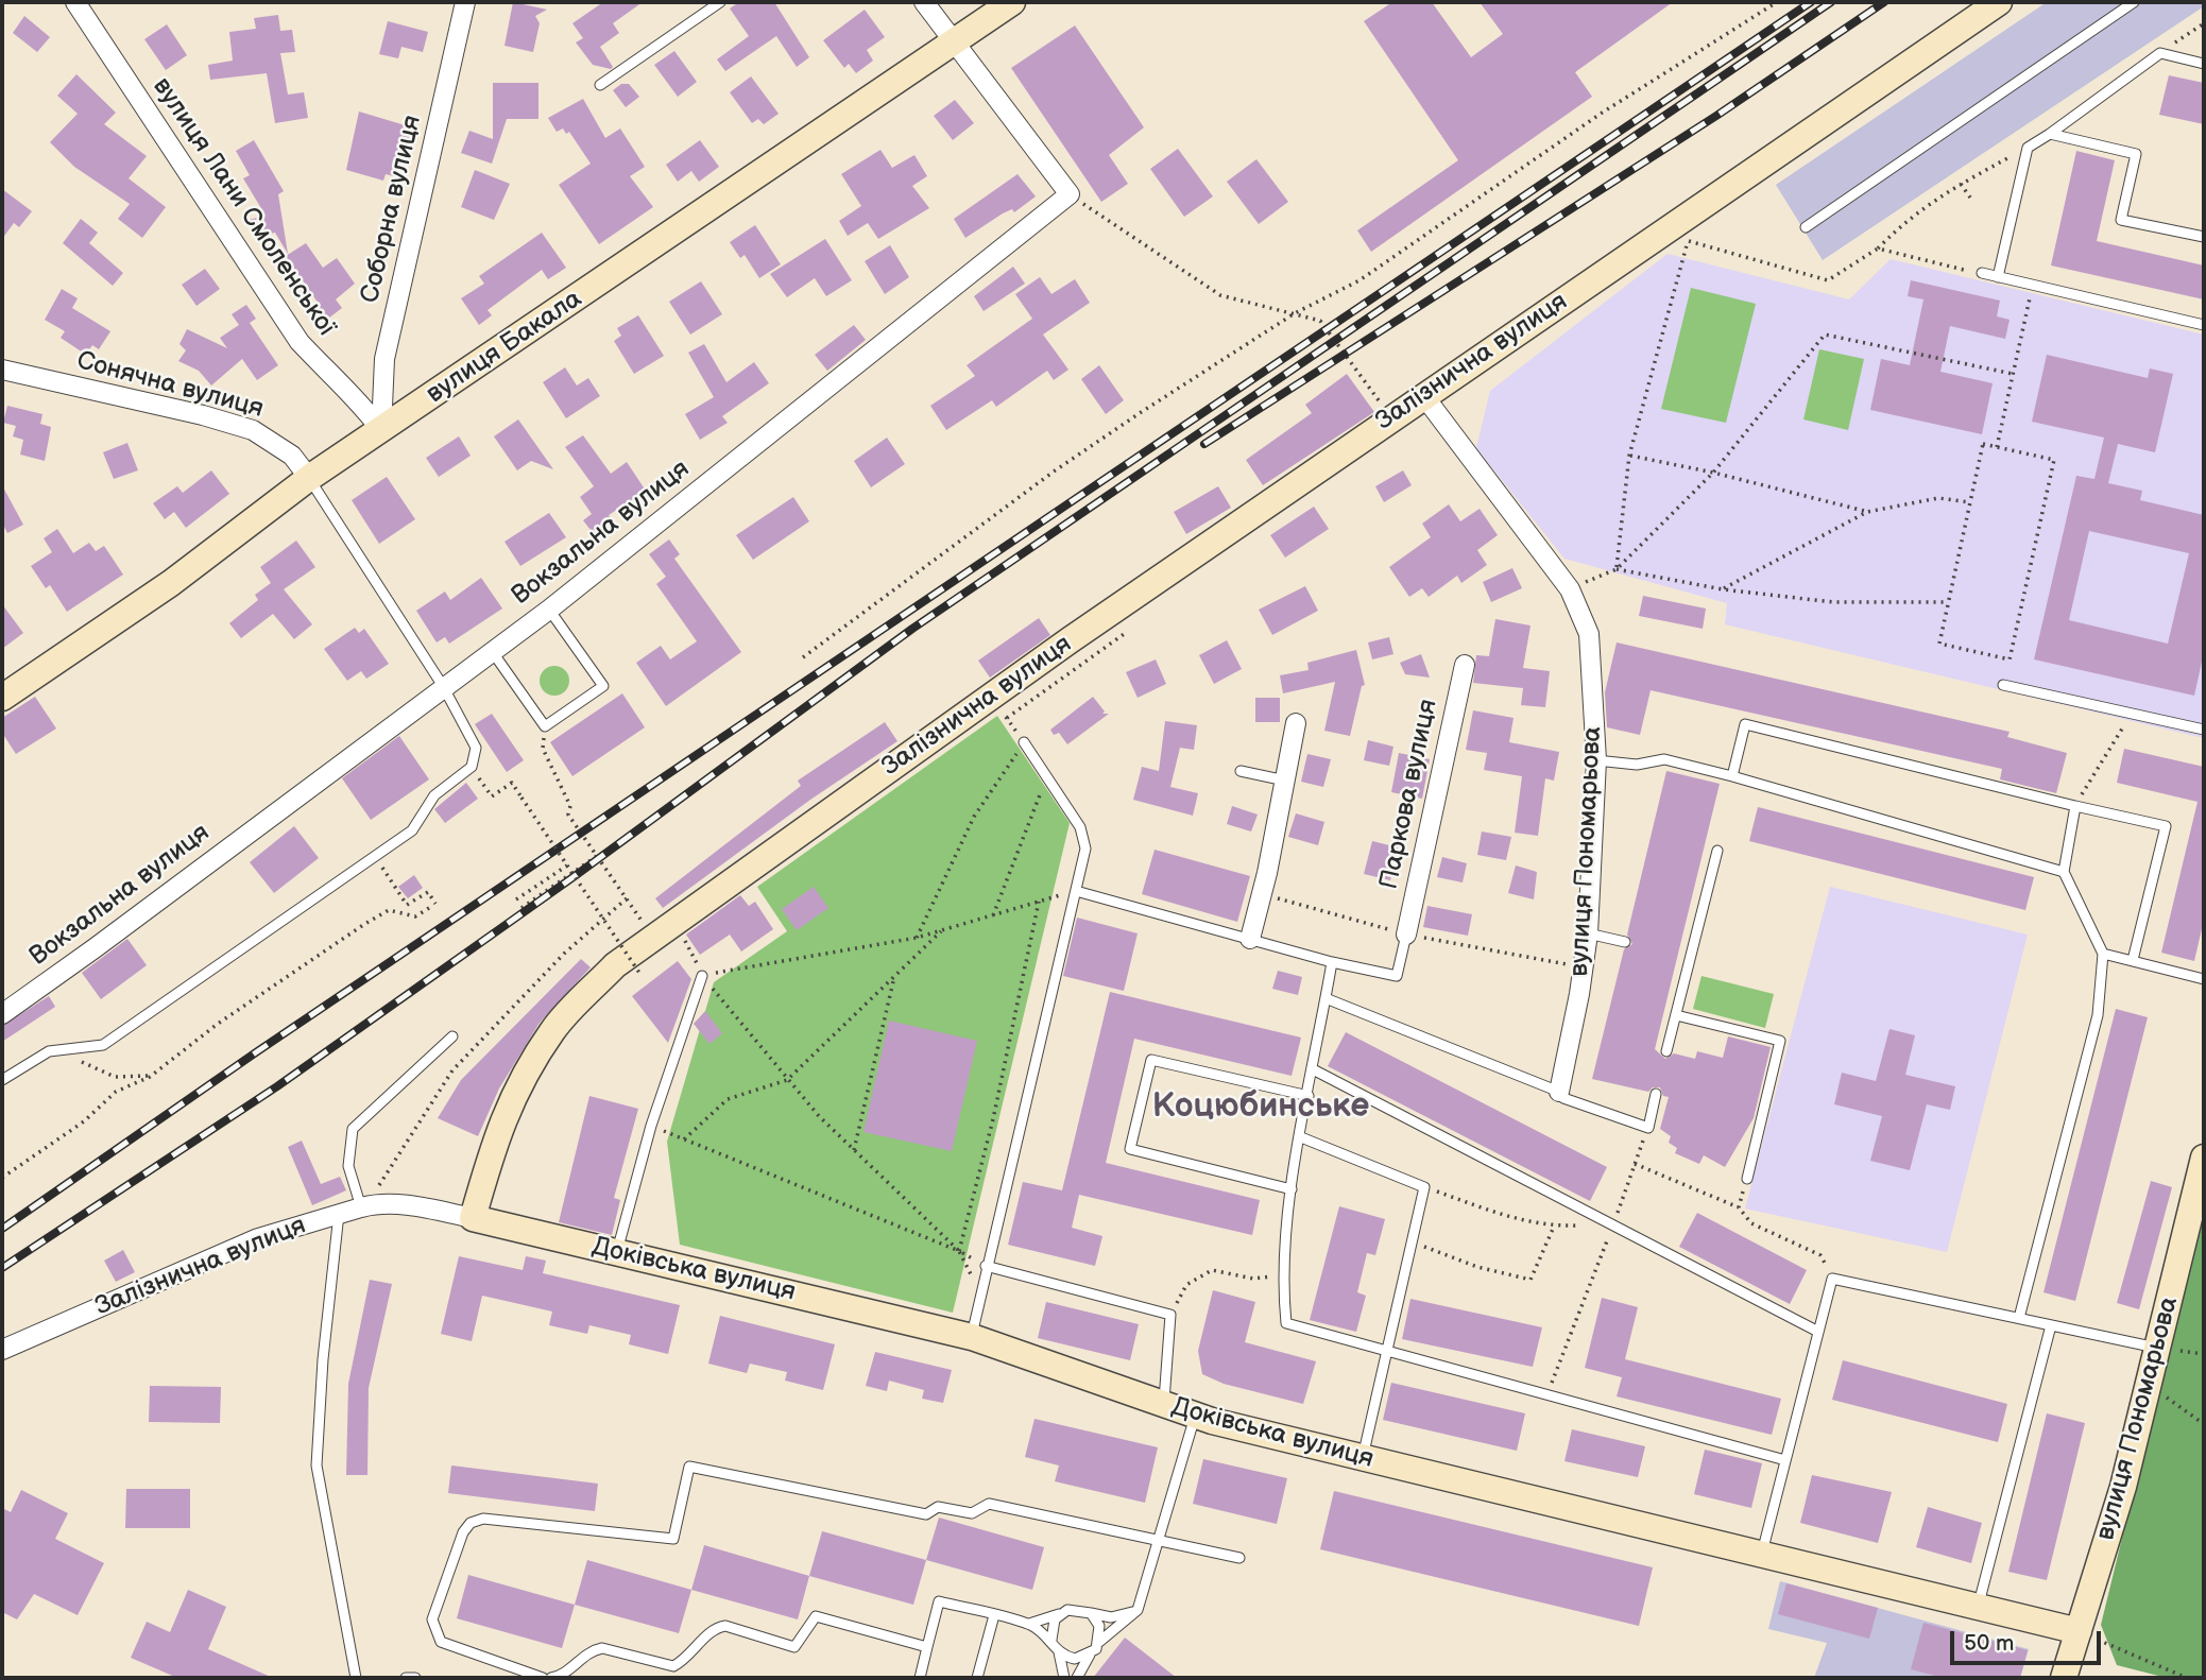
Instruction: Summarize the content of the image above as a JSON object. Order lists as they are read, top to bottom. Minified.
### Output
{"streets":{"street":["вулиця Лани Смоленської","Соборна вулиця","вулиця Бакала","Залізнична вулиця","Сонячна вулиця","Вокзальна вулиця","Паркова вулиця","вулиця Пономарьова","Доківська вулиця"]},"crossings":[["вулиця Лани Смоленської","Соборна вулиця"],["вулиця Лани Смоленської","вулиця Бакала"],["Соборна вулиця","вулиця Бакала"],["вулиця Бакала","Сонячна вулиця"],["Залізнична вулиця","вулиця Пономарьова"],["Залізнична вулиця","Доківська вулиця"],["вулиця Пономарьова","Доківська вулиця"]],"districts":["Коцюбинське"],"scale_bar":"50 m"}
